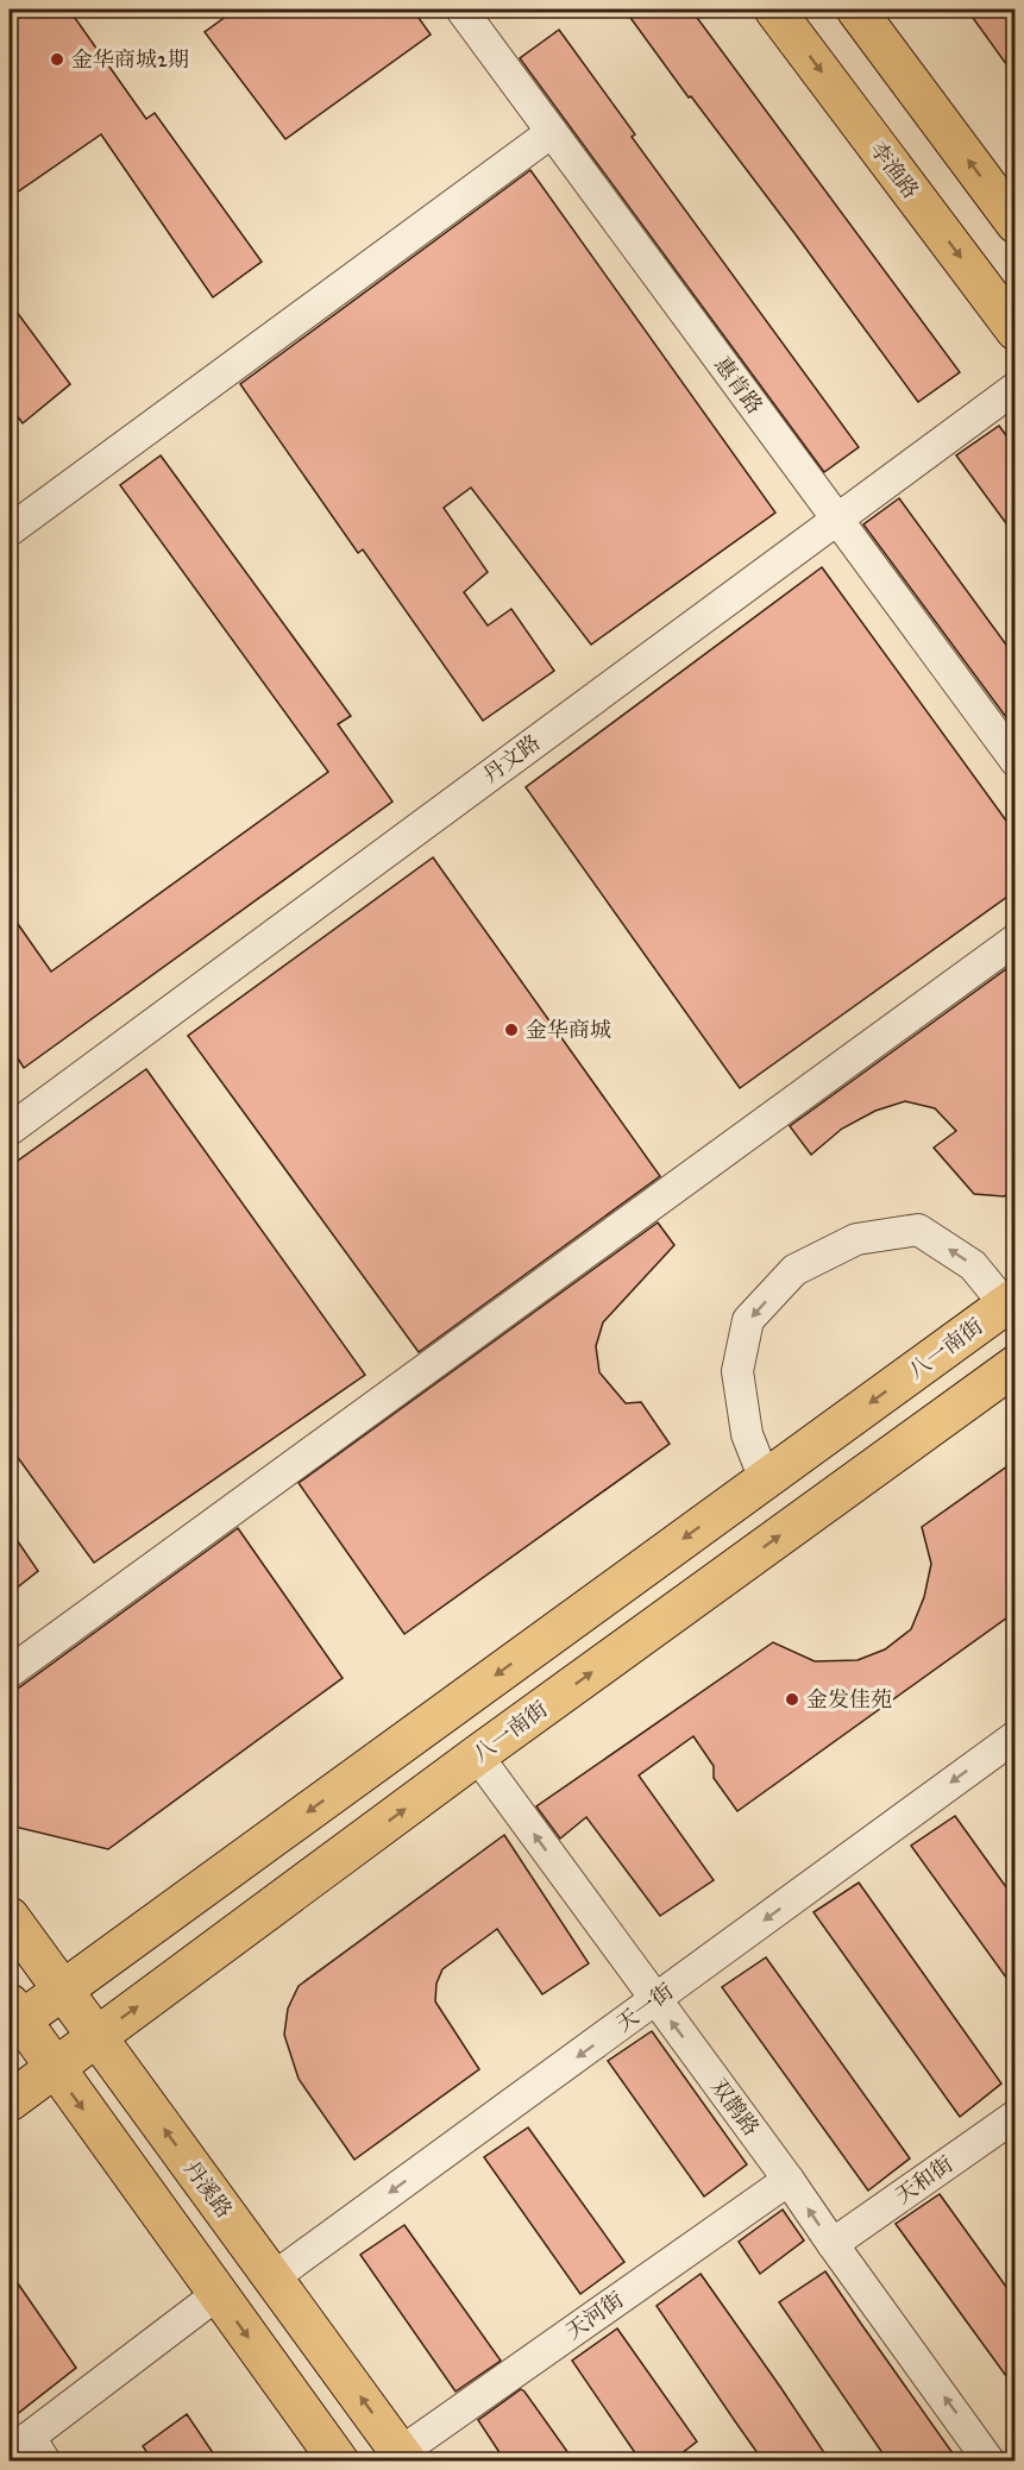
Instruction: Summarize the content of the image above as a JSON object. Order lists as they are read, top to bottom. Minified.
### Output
{"streets":{"main road":["李渔路","八一南街","丹溪路"],"street":["惠肯路","丹文路","天一街","双鹊路","天和街","天河街"]},"crossings":[["惠肯路","丹文路"],["八一南街","双鹊路"],["八一南街","丹溪路"],["天一街","双鹊路"],["天一街","丹溪路"],["双鹊路","天和街"],["双鹊路","天河街"],["丹溪路","天河街"]],"one_way":["天一街","双鹊路"],"places":["金华商城2期","金华商城","金发佳苑"]}
